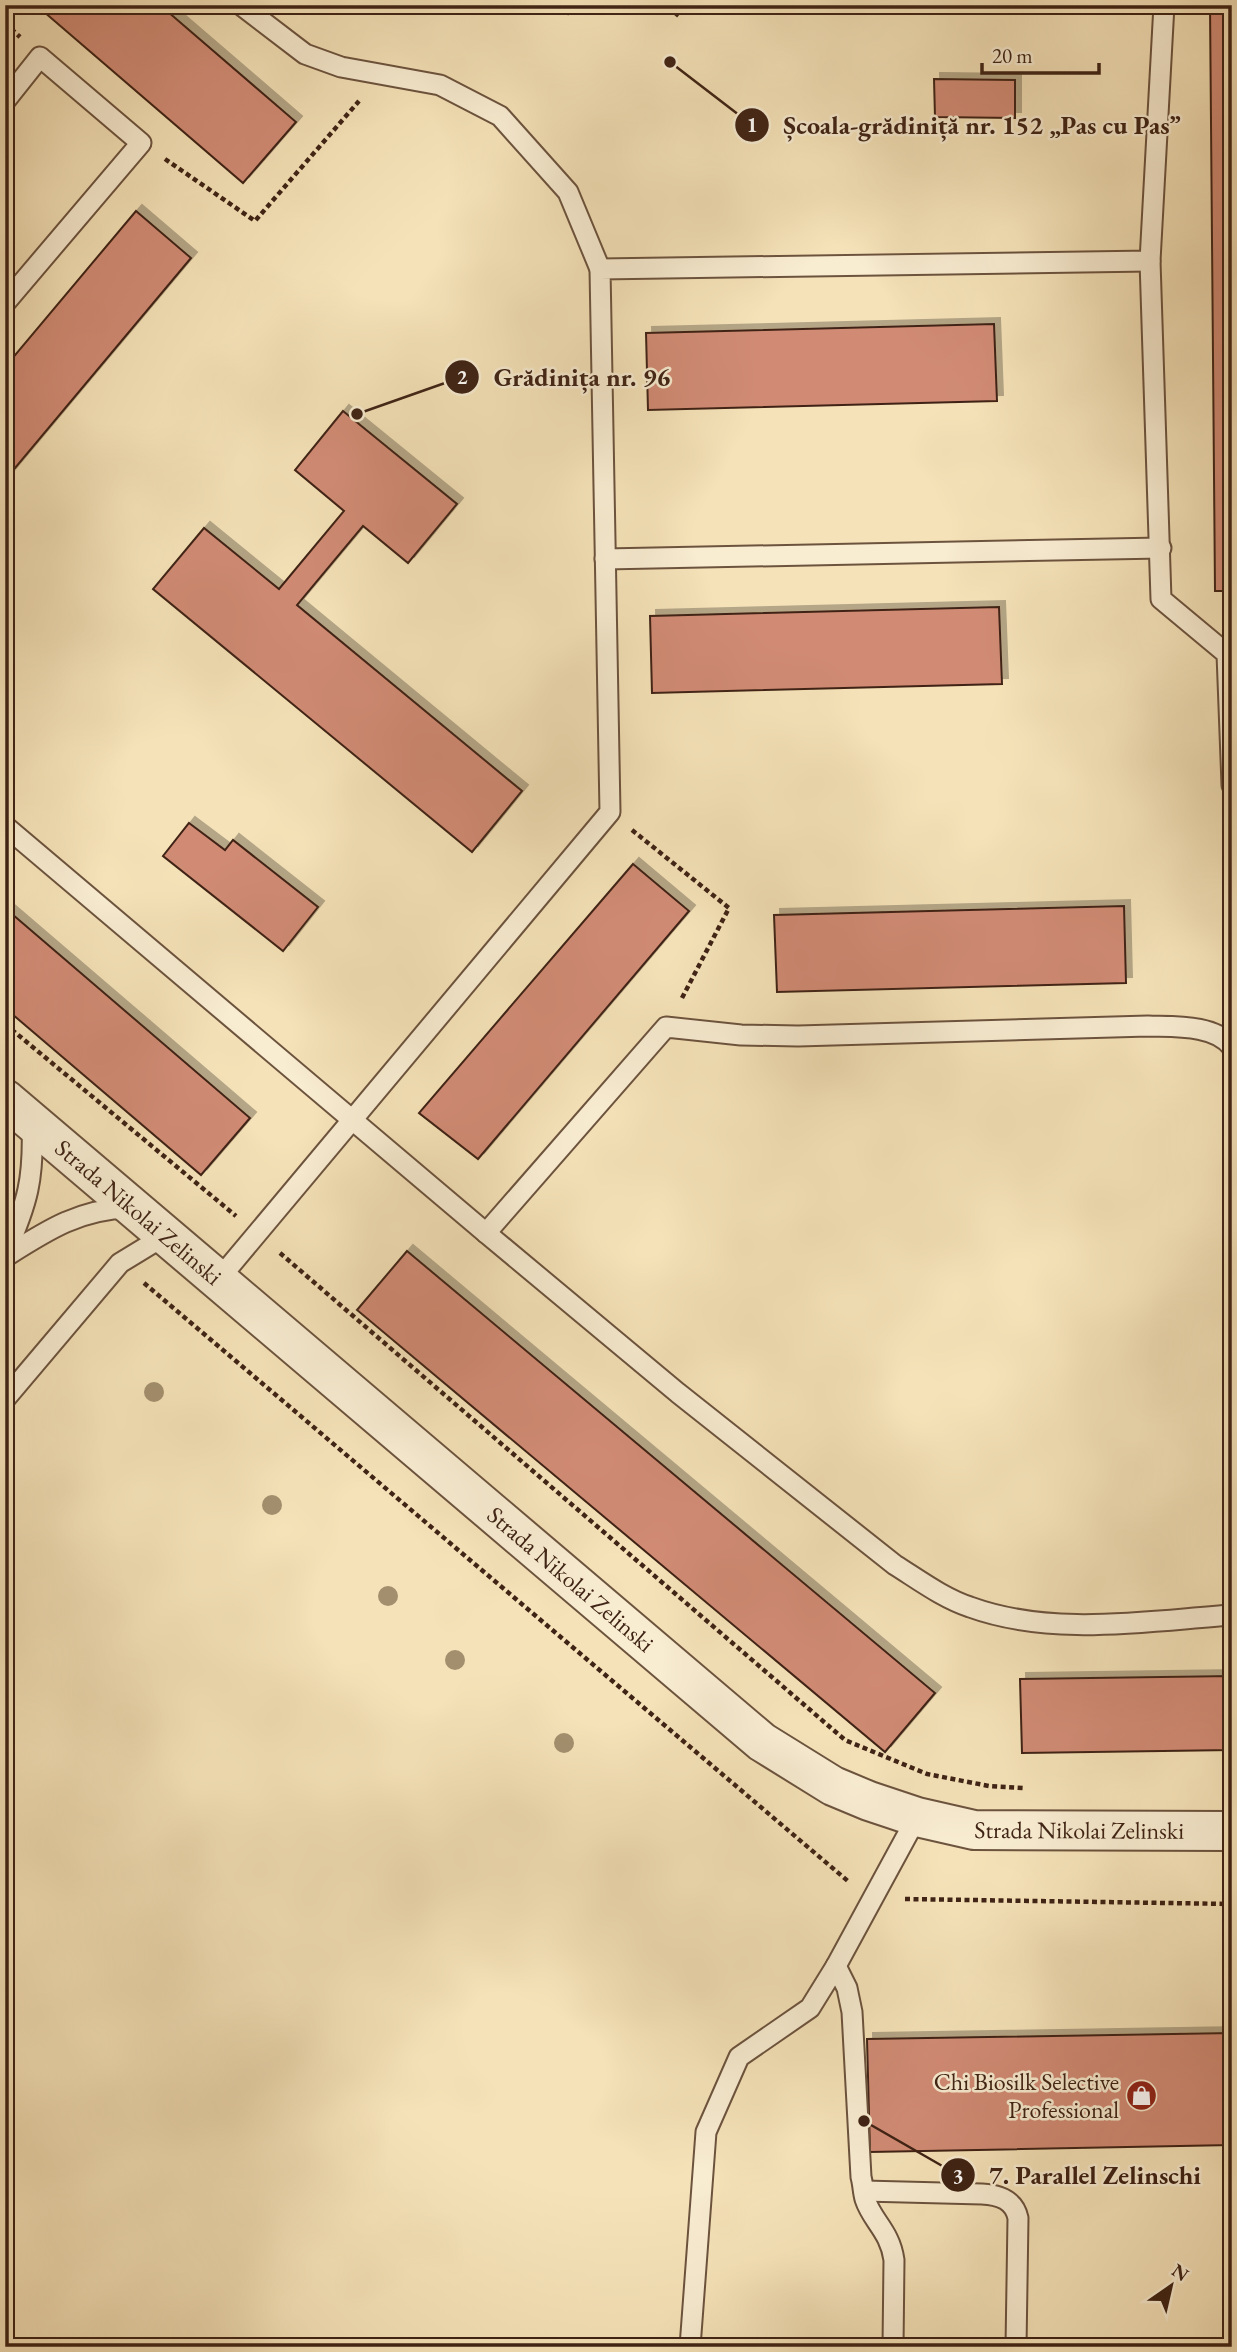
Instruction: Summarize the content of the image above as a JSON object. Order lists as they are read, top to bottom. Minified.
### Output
{"streets":{"street":["Strada Nikolai Zelinski"]},"places":{"other":["Școala-grădiniță nr. 152 „Pas cu Pas”","Grădinița nr. 96","7. Parallel Zelinschi"],"shop":["Chi Biosilk Selective Professional"]},"scale_bar":"20 m","north":"top right"}
